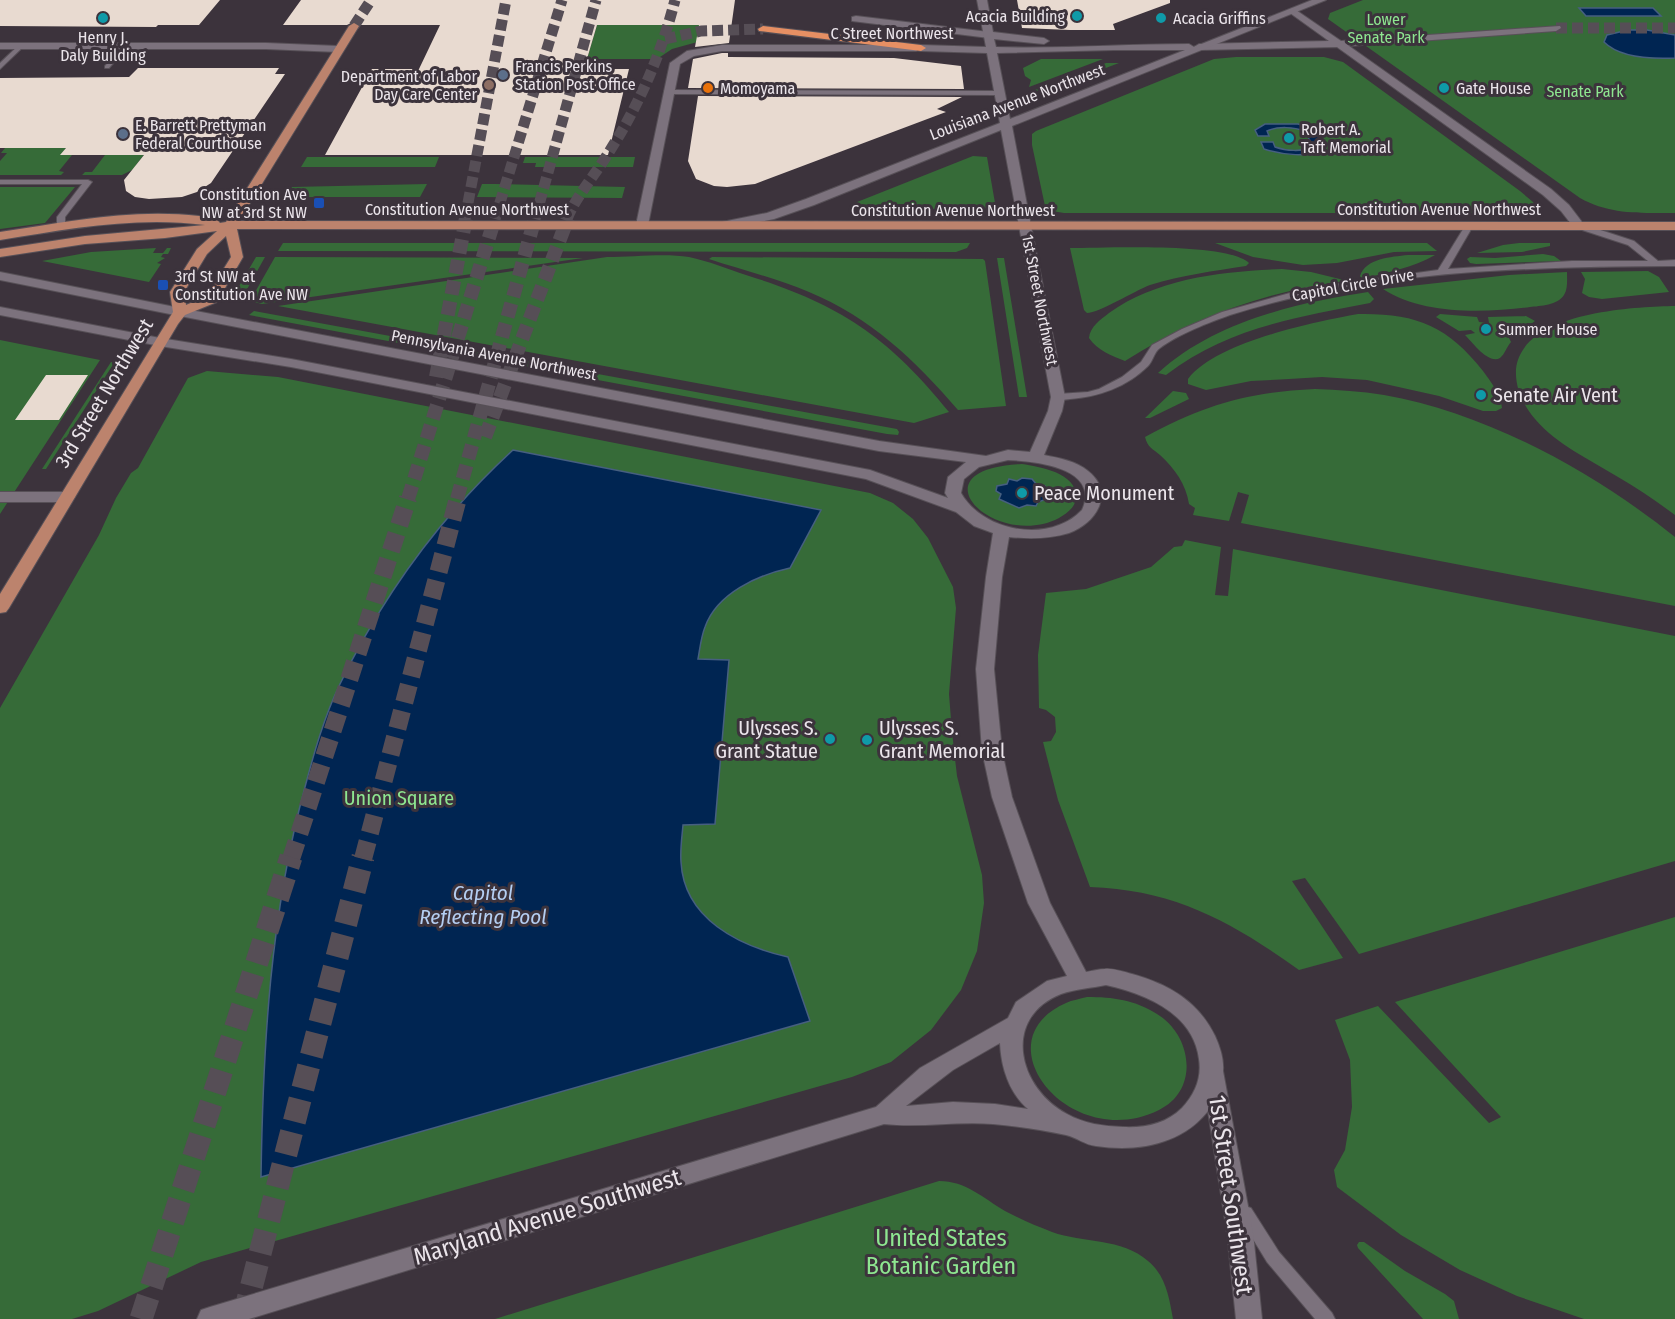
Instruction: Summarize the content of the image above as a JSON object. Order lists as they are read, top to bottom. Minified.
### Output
{"streets":{"main road":["Constitution Avenue Northwest","3rd Street Northwest"],"street":["C Street Northwest","Louisiana Avenue Northwest","1st Street Northwest","Pennsylvania Avenue Northwest","1st Street Southwest","Maryland Avenue Southwest"],"lane":["Capitol Circle Drive"]},"crossings":[["C Street Northwest","Louisiana Avenue Northwest"],["C Street Northwest","1st Street Northwest"],["Louisiana Avenue Northwest","Constitution Avenue Northwest"],["Louisiana Avenue Northwest","1st Street Northwest"],["Constitution Avenue Northwest","1st Street Northwest"],["Constitution Avenue Northwest","3rd Street Northwest"],["Capitol Circle Drive","1st Street Northwest"],["1st Street Northwest","Pennsylvania Avenue Northwest"],["Pennsylvania Avenue Northwest","3rd Street Northwest"],["1st Street Southwest","Maryland Avenue Southwest"]],"water":["Capitol Reflecting Pool"],"parks":["Lower Senate Park","Senate Park","Union Square","United States Botanic Garden"],"places":{"other":["Acacia Building","Henry J. Daly Building","Acacia Griffins","Francis Perkins Station Post Office","Department of Labor Day Care Center","Momoyama","Gate House","E. Barrett Prettyman Federal Courthouse","Robert A. Taft Memorial","Summer House","Senate Air Vent","Peace Monument","Ulysses S. Grant Statue","Ulysses S. Grant Memorial"],"transit":["Constitution Ave NW at 3rd St NW","3rd St NW at Constitution Ave NW"]}}
